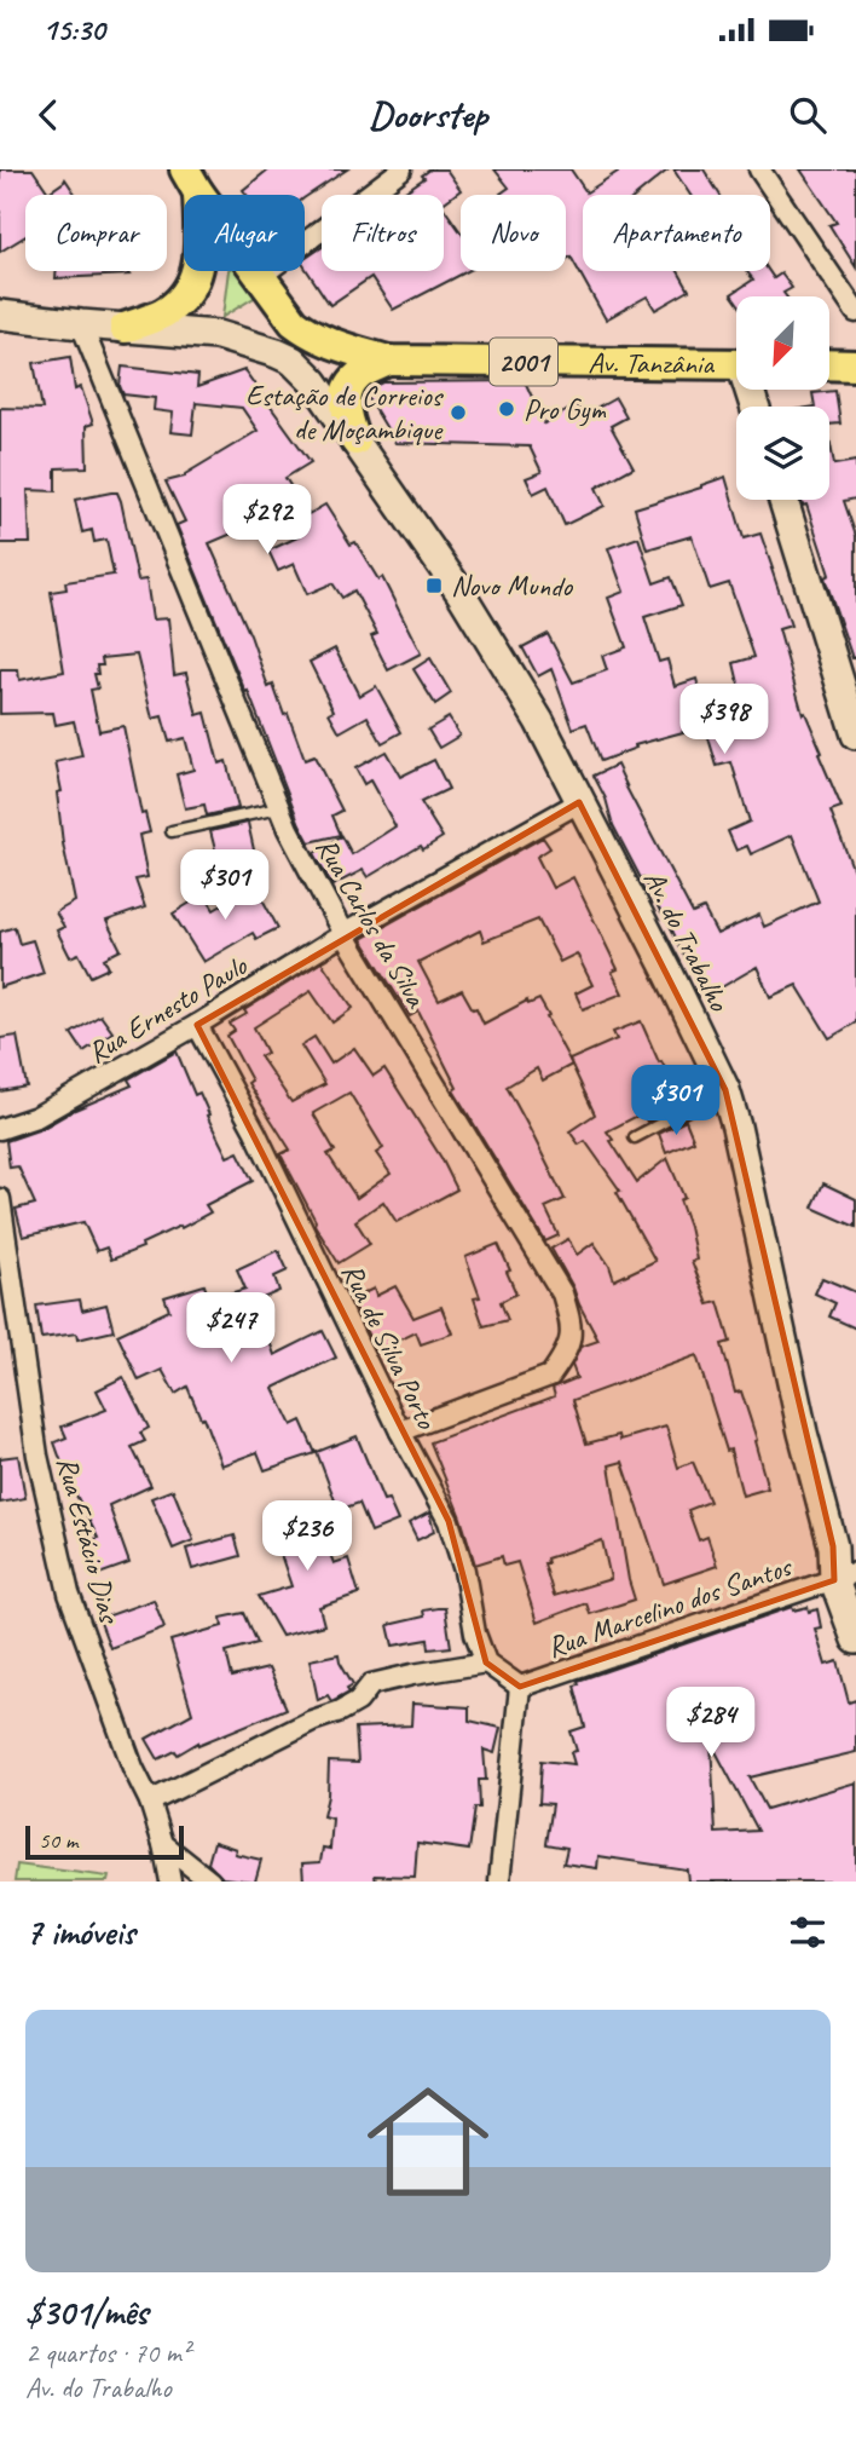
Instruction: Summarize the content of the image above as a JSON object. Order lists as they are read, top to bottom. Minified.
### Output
{"streets":{"main road":["2001","Av. Tanzânia","Av. do Trabalho"],"street":["Rua Carlos da Silva","Rua Ernesto Paulo","Rua de Silva Porto","Rua Estácio Dias","Rua Marcelino dos Santos"]},"crossings":[["Rua Carlos da Silva","Av. do Trabalho"],["Rua Carlos da Silva","Rua Ernesto Paulo"],["Rua Carlos da Silva","Rua de Silva Porto"],["Av. do Trabalho","Rua Ernesto Paulo"],["Av. do Trabalho","Rua Marcelino dos Santos"],["Rua Ernesto Paulo","Rua de Silva Porto"]],"places":{"other":["Pro Gym","Estação de Correios de Moçambique"],"transit":["Novo Mundo"]},"scale_bar":"50 m","north":"bottom left","page":{"status":"15:30","header":"Doorstep","chip":["Comprar","Alugar","Filtros","Novo","Apartamento"],"price":["$292","$398","$301","$301","$247","$236","$284"],"scale":"50 m","heading":"7 imóveis","list":[{"name":"$301/mês","note":"2 quartos · 70 m² · Av. do Trabalho"}]}}
